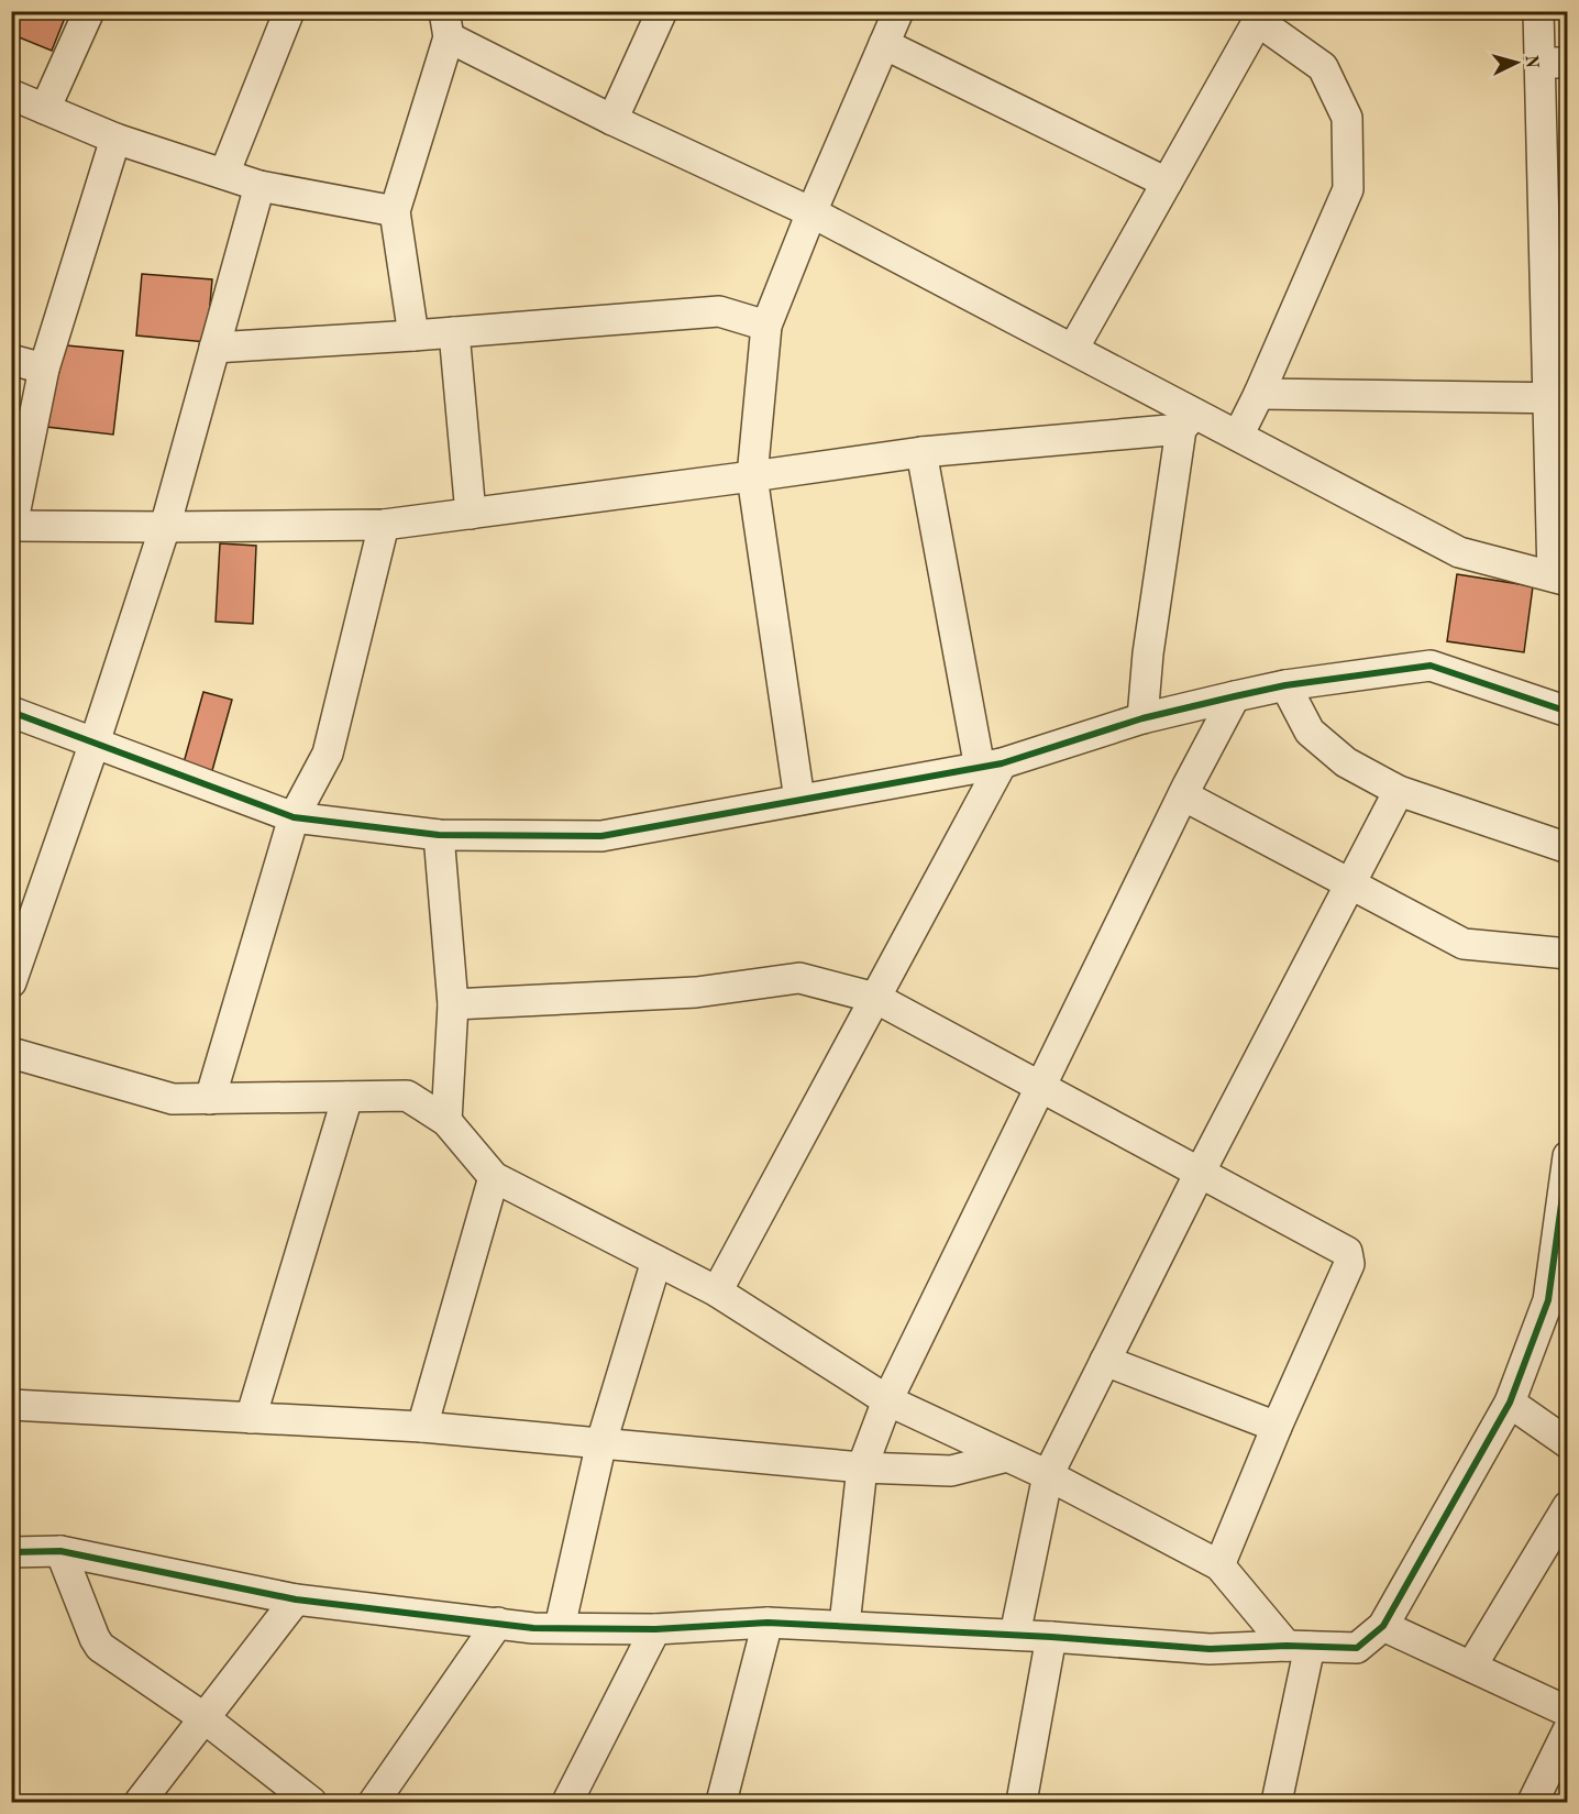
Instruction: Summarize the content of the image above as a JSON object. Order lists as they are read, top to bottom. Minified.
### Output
{"north":"right"}
